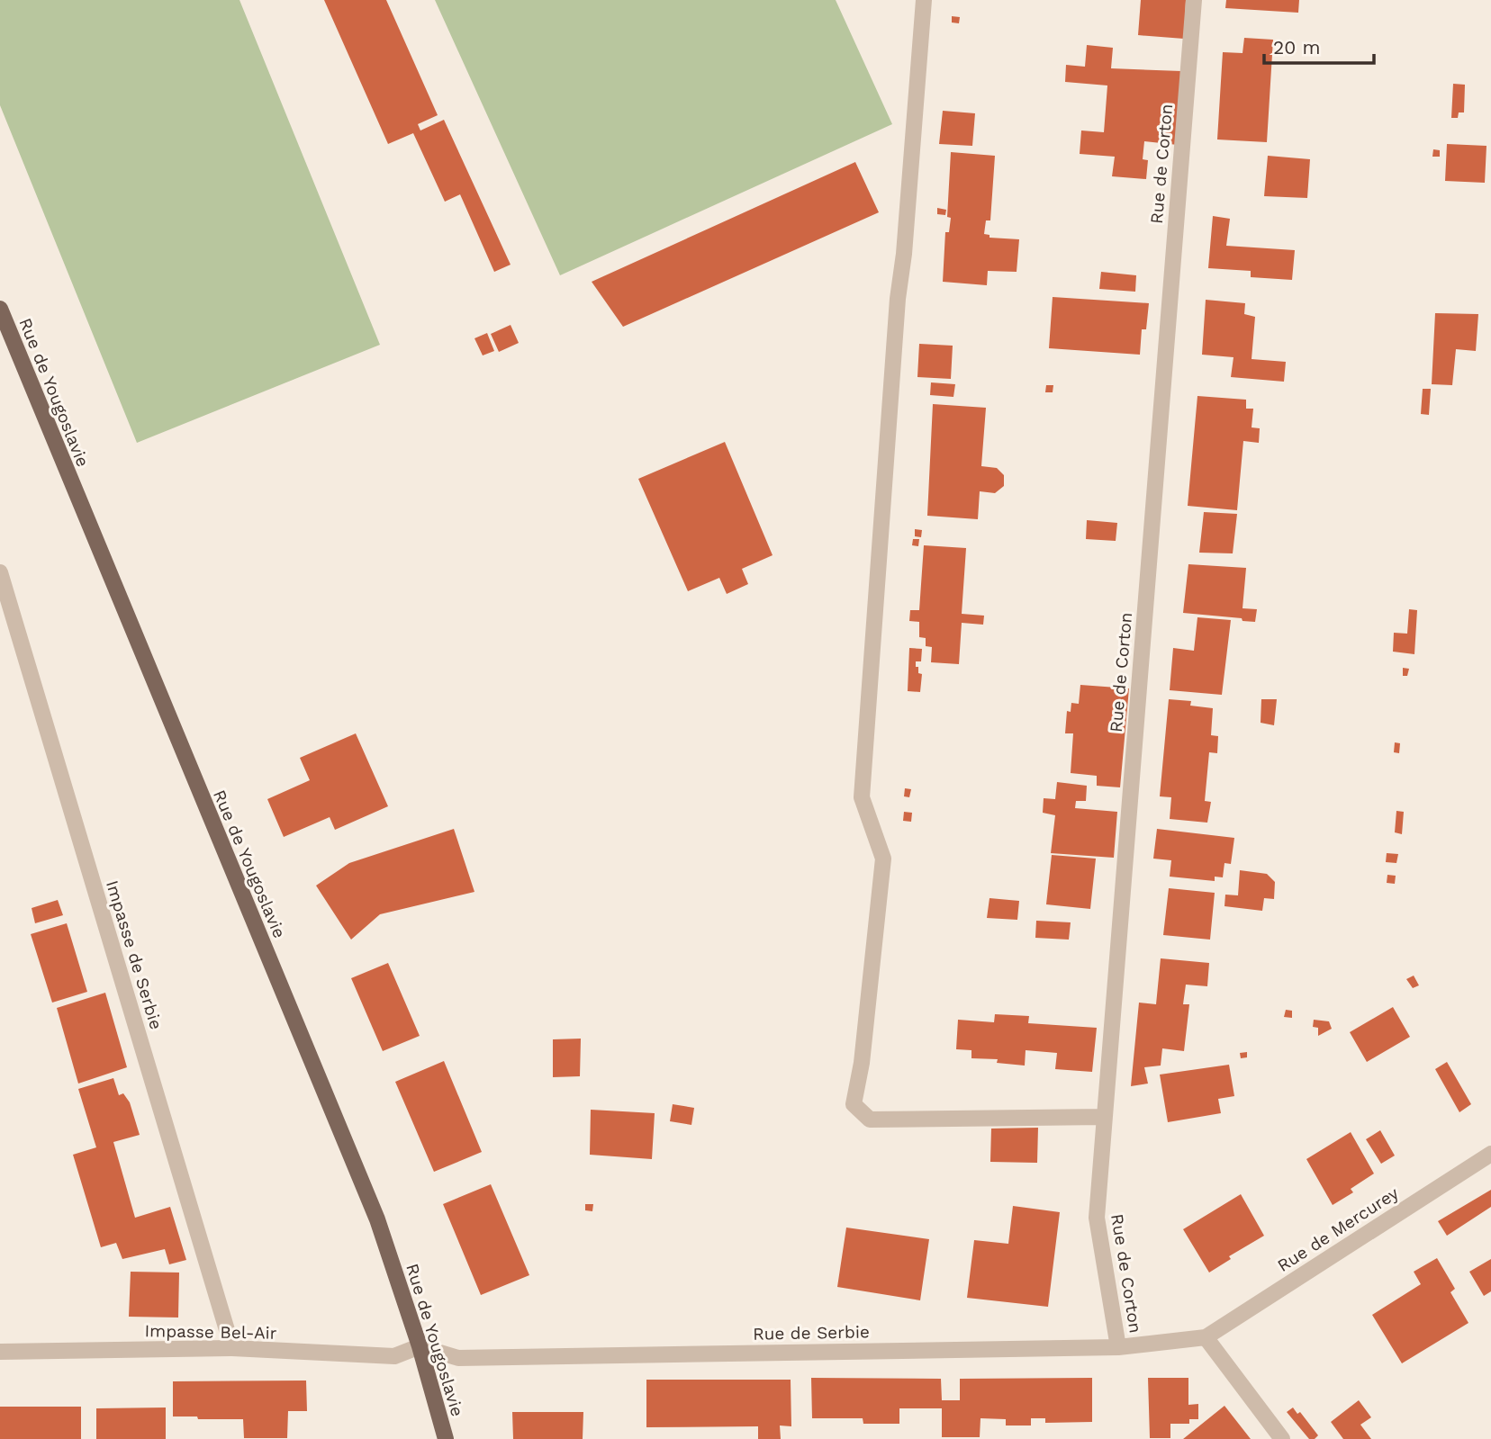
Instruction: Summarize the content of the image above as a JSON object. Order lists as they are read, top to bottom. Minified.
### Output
{"streets":{"main road":["Rue de Yougoslavie"],"street":["Rue de Corton","Impasse de Serbie","Rue de Mercurey","Impasse Bel-Air","Rue de Serbie"]},"crossings":[["Rue de Corton","Rue de Serbie"],["Rue de Yougoslavie","Impasse Bel-Air"],["Rue de Yougoslavie","Rue de Serbie"],["Impasse de Serbie","Impasse Bel-Air"],["Rue de Mercurey","Rue de Serbie"],["Impasse Bel-Air","Rue de Serbie"]],"scale_bar":"20 m"}
